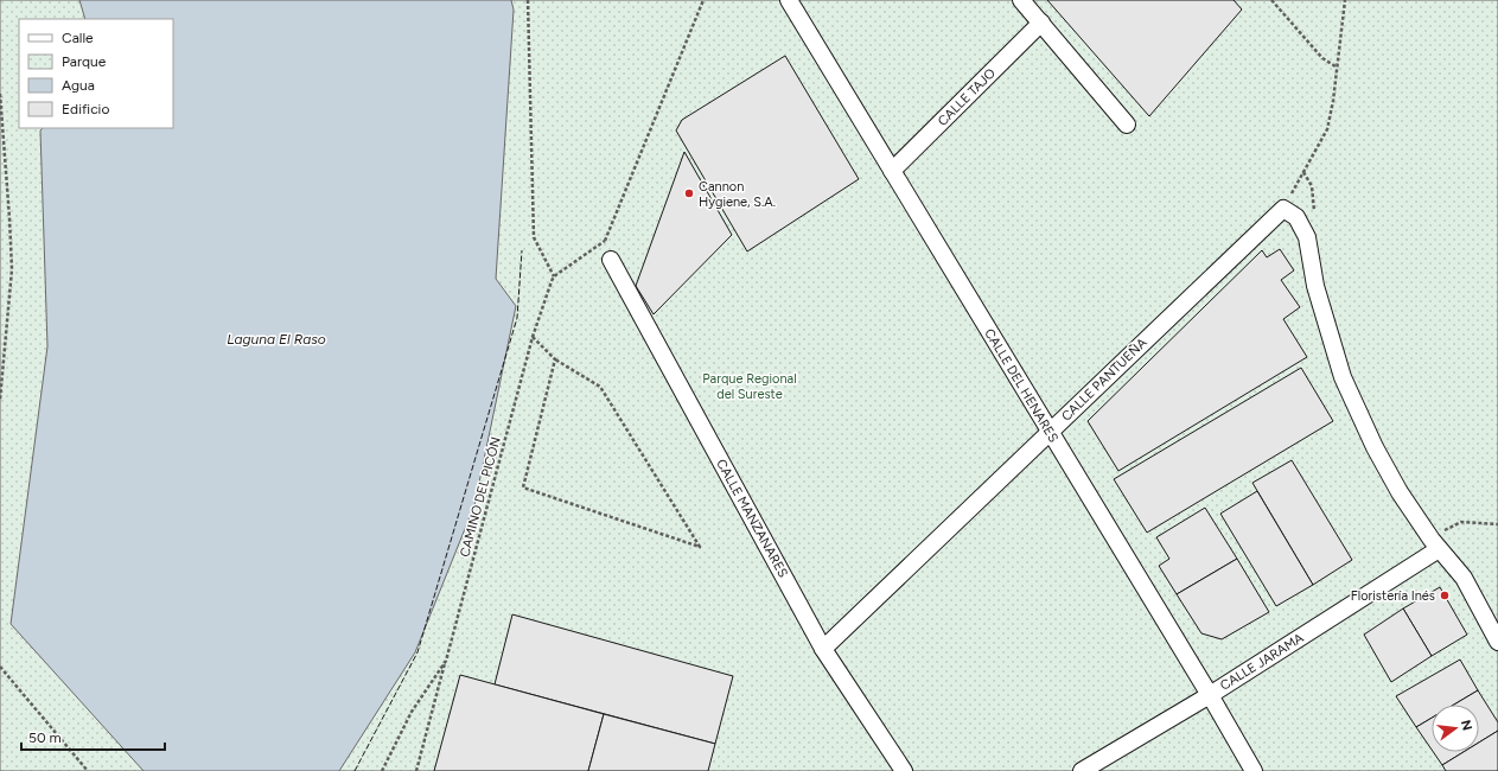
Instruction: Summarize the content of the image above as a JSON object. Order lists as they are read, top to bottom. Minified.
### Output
{"streets":{"street":["CALLE TAJO","CALLE PANTUEÑA","CALLE DEL HENARES","CALLE MANZANARES","CALLE JARAMA"],"path":["CAMINO DEL PICÓN"]},"crossings":[["CALLE TAJO","CALLE DEL HENARES"],["CALLE PANTUEÑA","CALLE DEL HENARES"],["CALLE PANTUEÑA","CALLE MANZANARES"],["CALLE DEL HENARES","CALLE JARAMA"]],"water":["Laguna El Raso"],"parks":["Parque Regional del Sureste"],"places":["Cannon Hygiene, S.A.","Floristería Inés"],"legend":["Calle","Parque","Agua","Edificio"],"scale_bar":"50 m","north":"right"}
